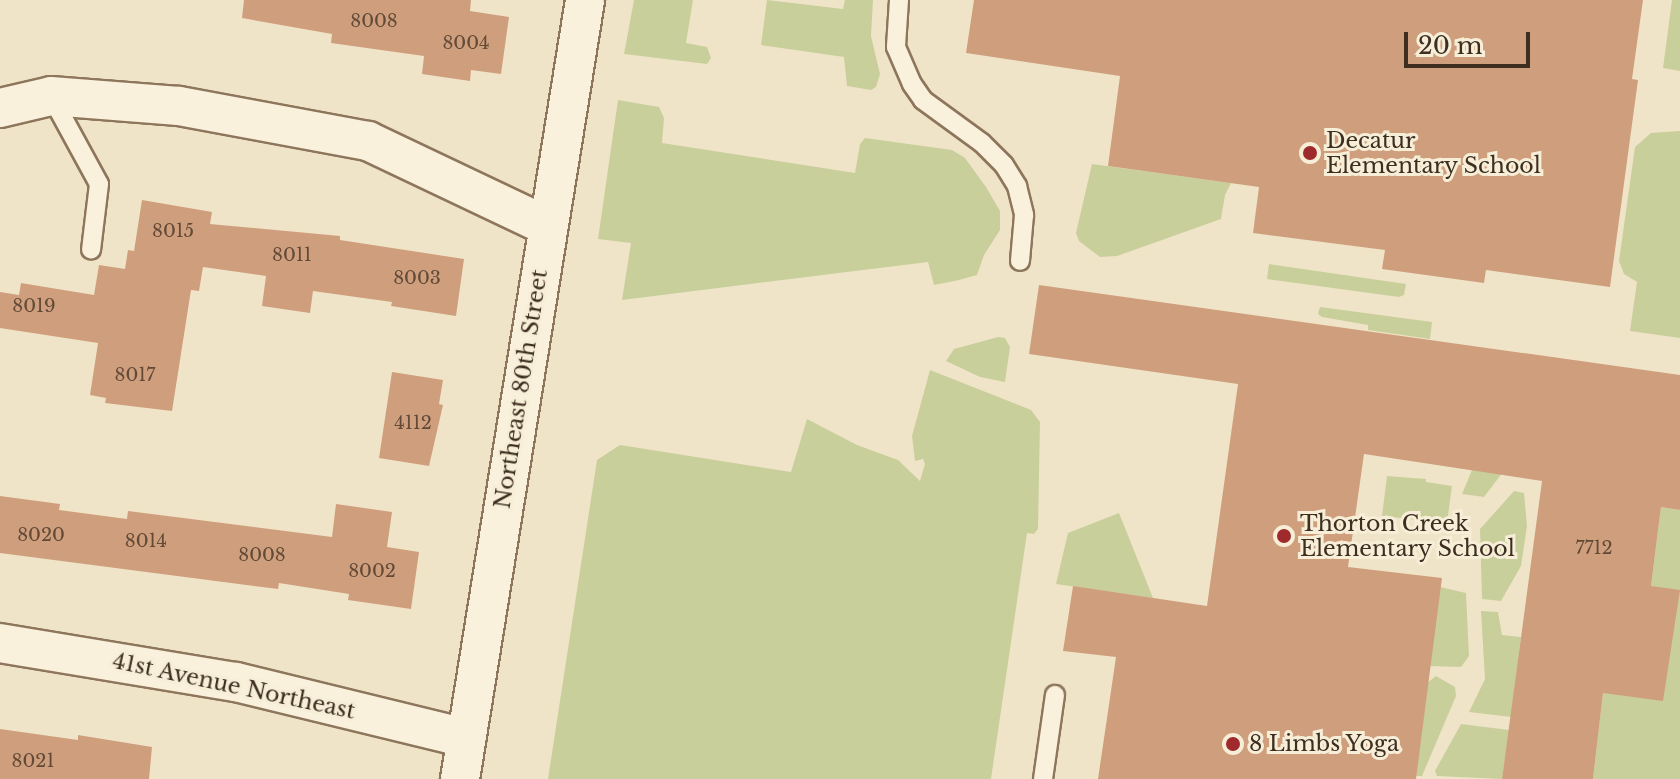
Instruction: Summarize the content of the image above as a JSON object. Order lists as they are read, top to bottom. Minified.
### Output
{"streets":{"street":["Northeast 80th Street","41st Avenue Northeast"]},"crossings":[["Northeast 80th Street","41st Avenue Northeast"]],"places":["Decatur Elementary School","Thorton Creek Elementary School","8 Limbs Yoga"],"house_numbers":["8008","8004","8015","8011","8003","8019","8017","4112","8020","8014","7712","8008","8002","8021"],"scale_bar":"20 m"}
